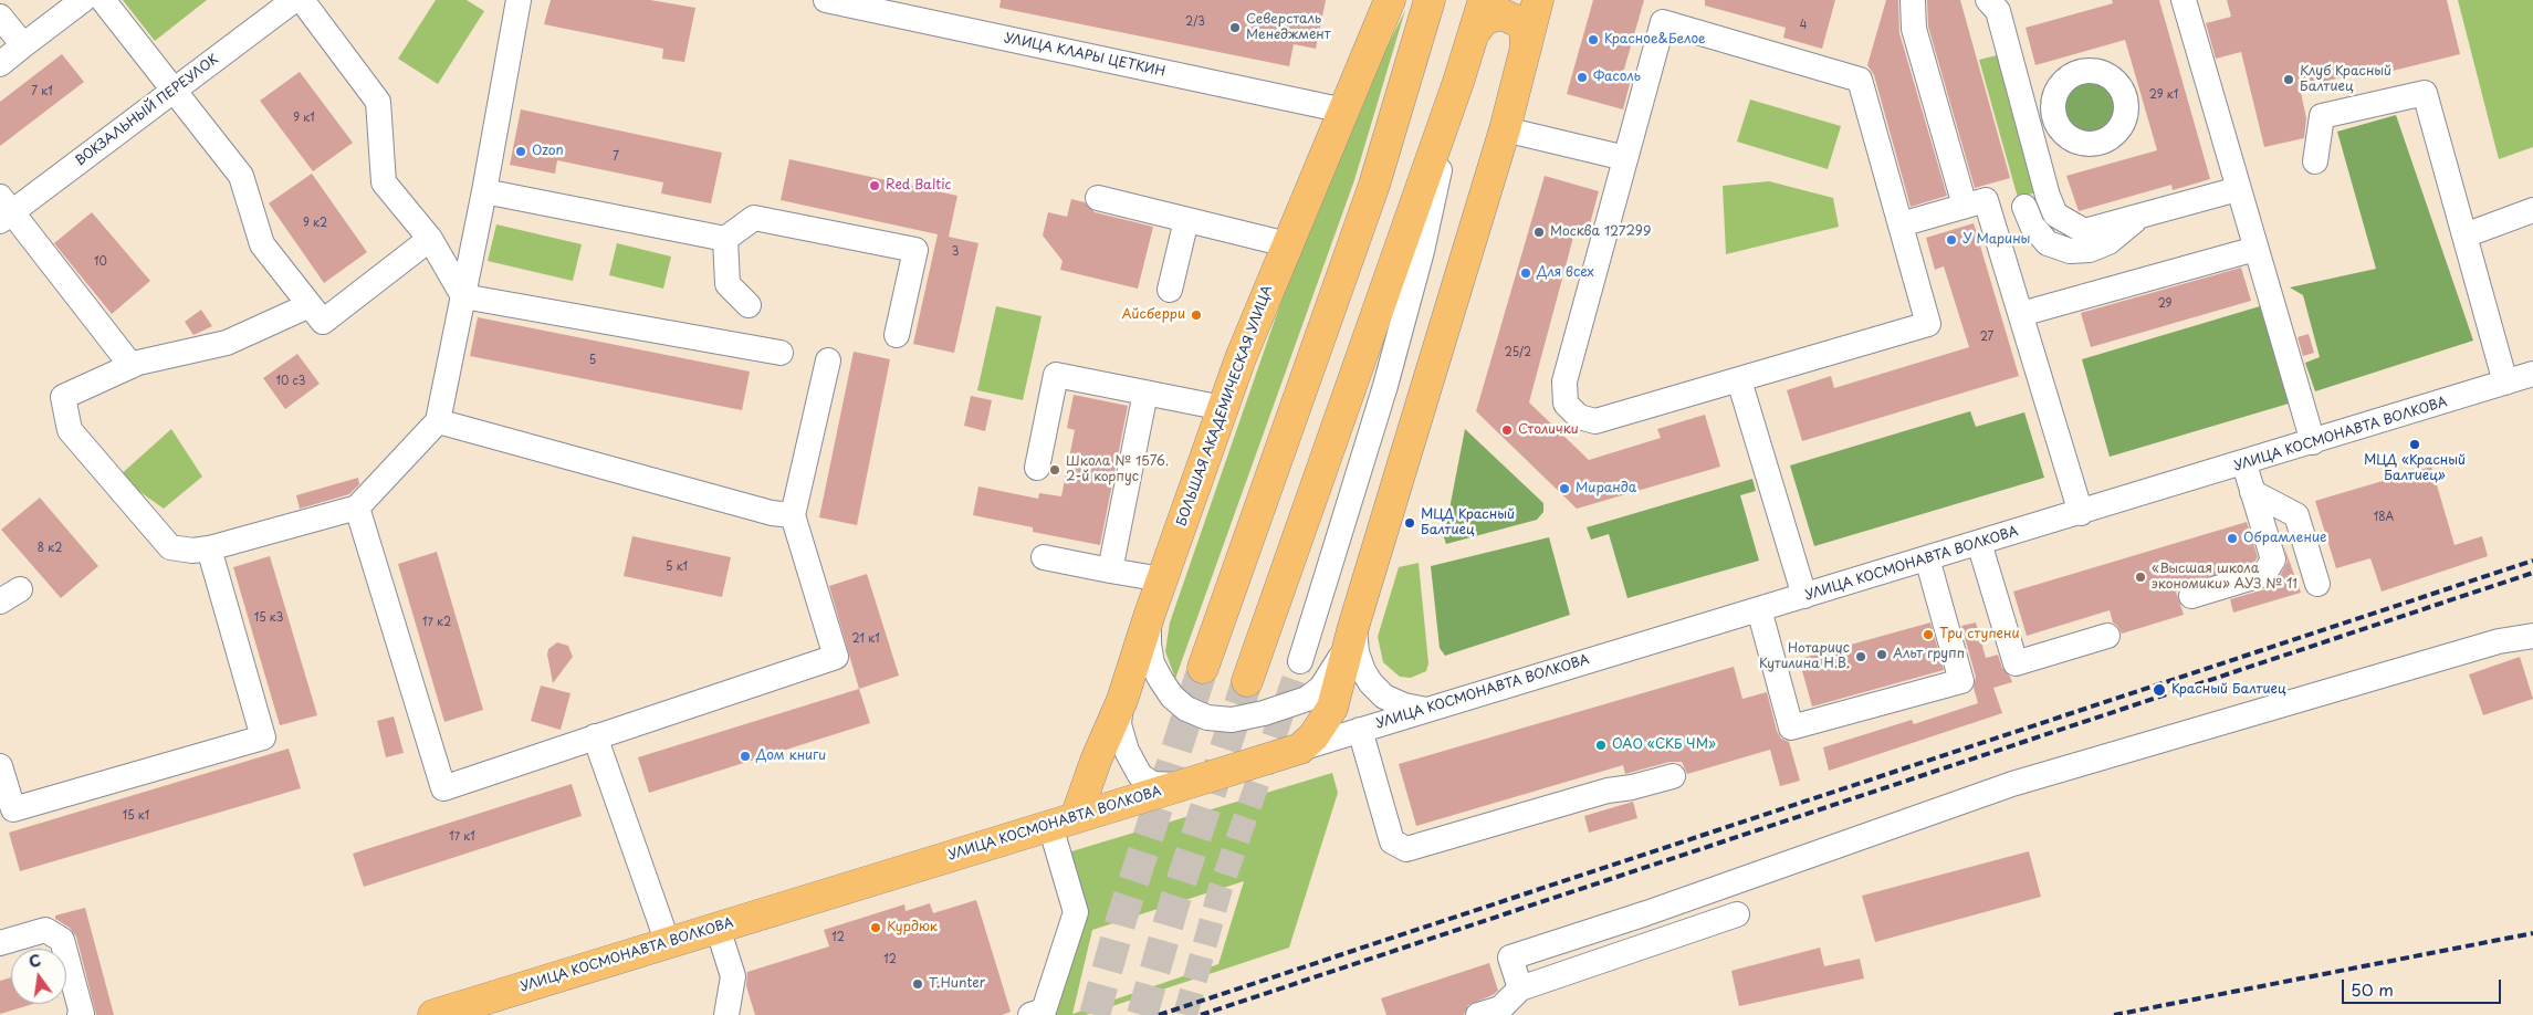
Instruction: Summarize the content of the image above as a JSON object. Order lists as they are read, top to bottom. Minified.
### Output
{"streets":{"main road":["БОЛЬШАЯ АКАДЕМИЧЕСКАЯ УЛИЦА","УЛИЦА КОСМОНАВТА ВОЛКОВА"],"street":["УЛИЦА КЛАРЫ ЦЕТКИН","ВОКЗАЛЬНЫЙ ПЕРЕУЛОК"]},"crossings":[["УЛИЦА КЛАРЫ ЦЕТКИН","БОЛЬШАЯ АКАДЕМИЧЕСКАЯ УЛИЦА"],["БОЛЬШАЯ АКАДЕМИЧЕСКАЯ УЛИЦА","УЛИЦА КОСМОНАВТА ВОЛКОВА"]],"places":["Северсталь Менеджмент","Красное&Белое","Фасоль","Клуб Красный Балтиец","Ozon","Red Baltic","Москва 127299","У Марины","Для всех","Айсберри","Столички","МЦД «Красный Балтиец»","Школа № 1576. 2-й корпус","Миранда","МЦД Красный Балтиец","Обрамление","«Высшая школа экономики» АУЗ № 11","Три ступени","Альт групп","Нотариус Кутилина Н.В.","Красный Балтиец","ОАО «СКБ ЧМ»","Дом книги","Курдюк","T.Hunter"],"house_numbers":["2/3","4","7 к1","29 к1","9 к1","7","9 к2","3","10","29","27","25/2","5","10 с3","18А","8 к2","5 к1","15 к3","17 к2","21 к1","15 к1","17 к1","12","12"],"scale_bar":"50 m","north":"top"}
